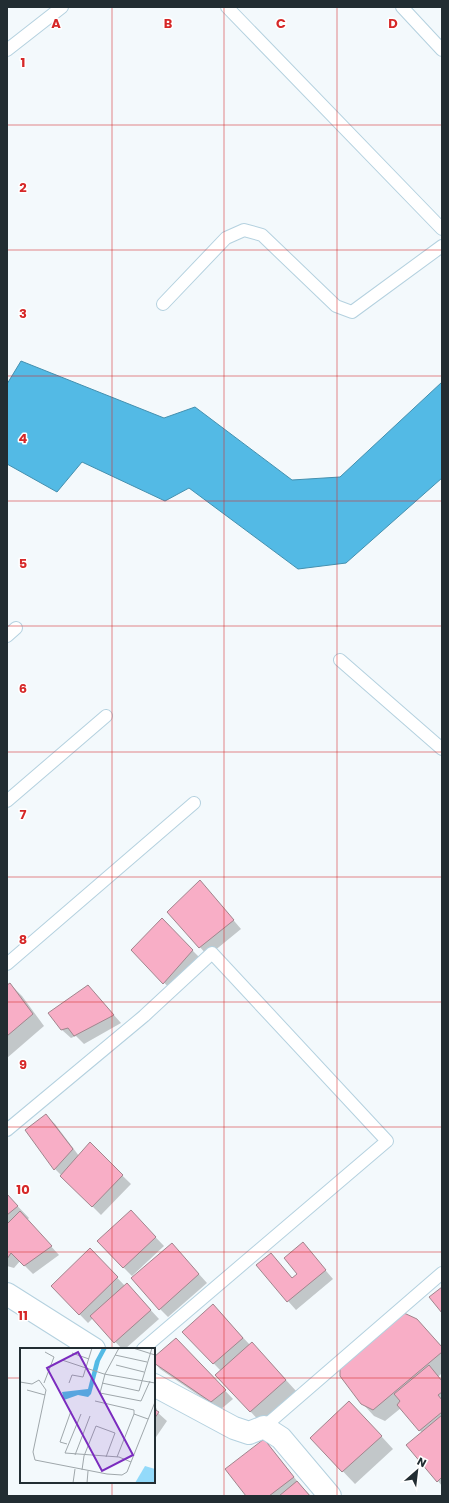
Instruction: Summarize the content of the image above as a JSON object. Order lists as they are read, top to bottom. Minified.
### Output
{"north":"top right","grid":{"columns":["A","B","C","D"],"rows":["1","2","3","4","5","6","7","8","9","10","11"]}}
